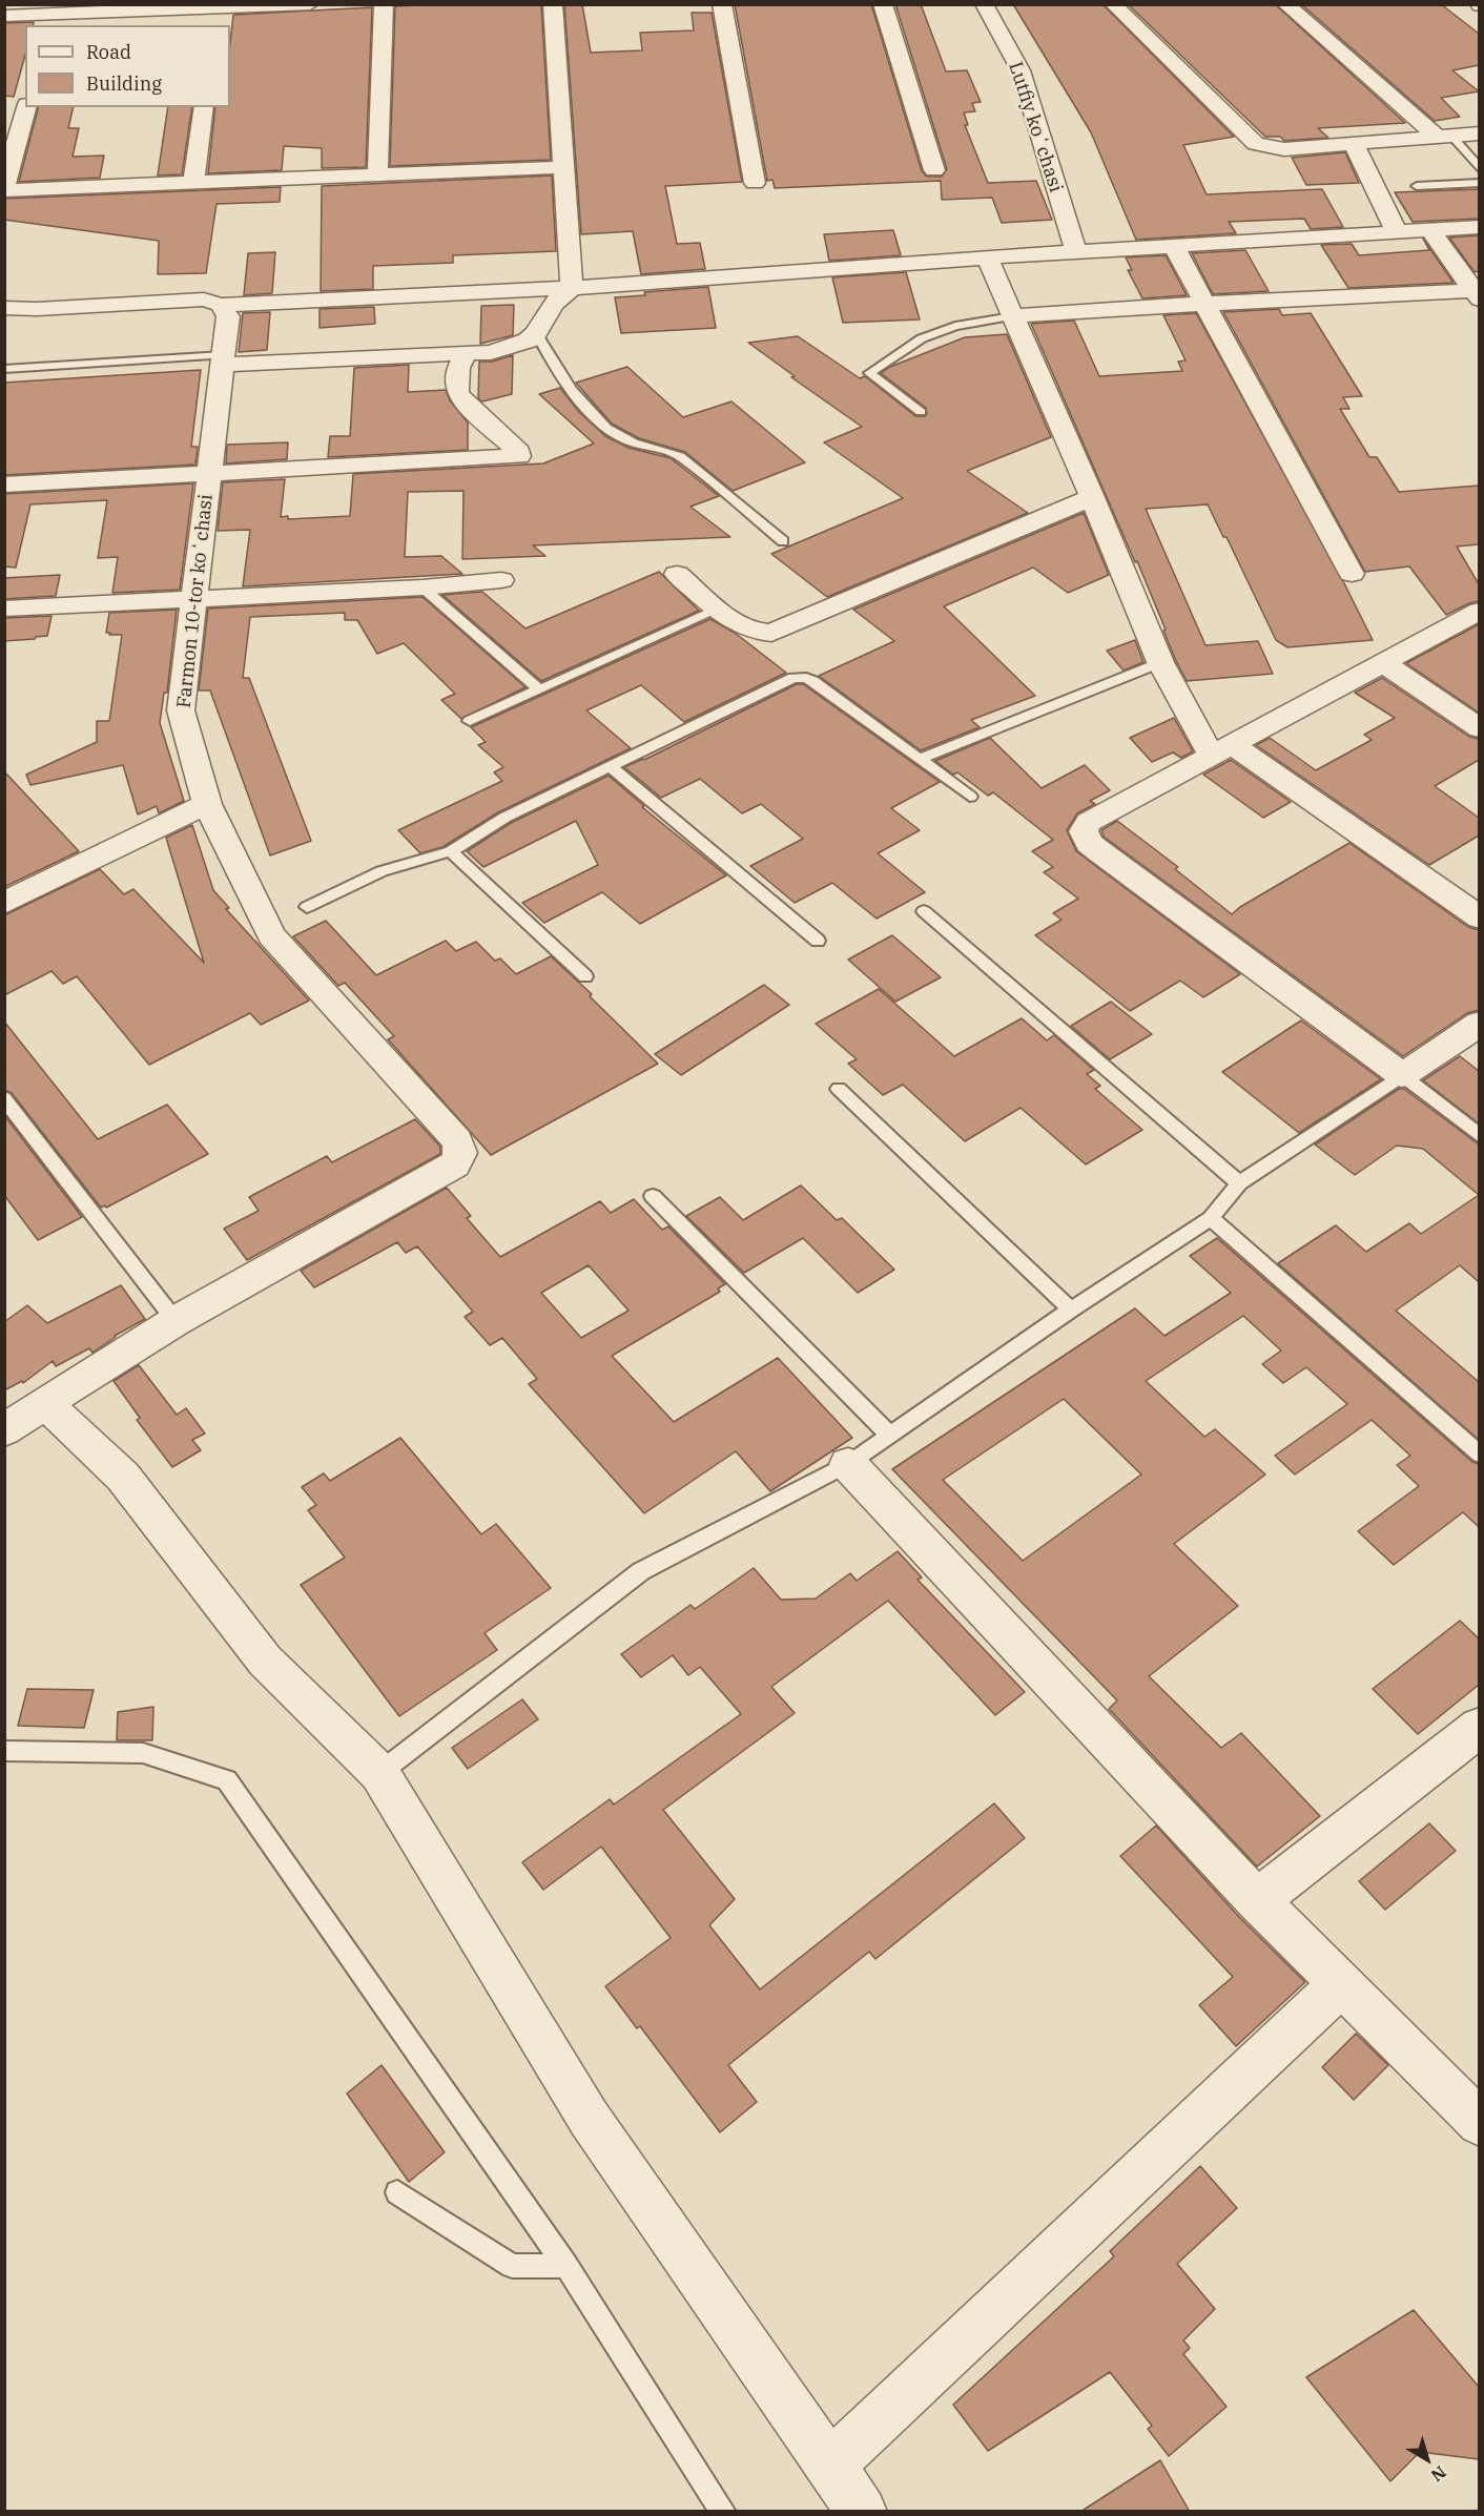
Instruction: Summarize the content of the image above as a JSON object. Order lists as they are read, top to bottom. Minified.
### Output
{"streets":{"street":["Lutfiy koʻchasi","Farmon 10-tor koʻchasi"]},"legend":["Road","Building"],"north":"bottom right"}
